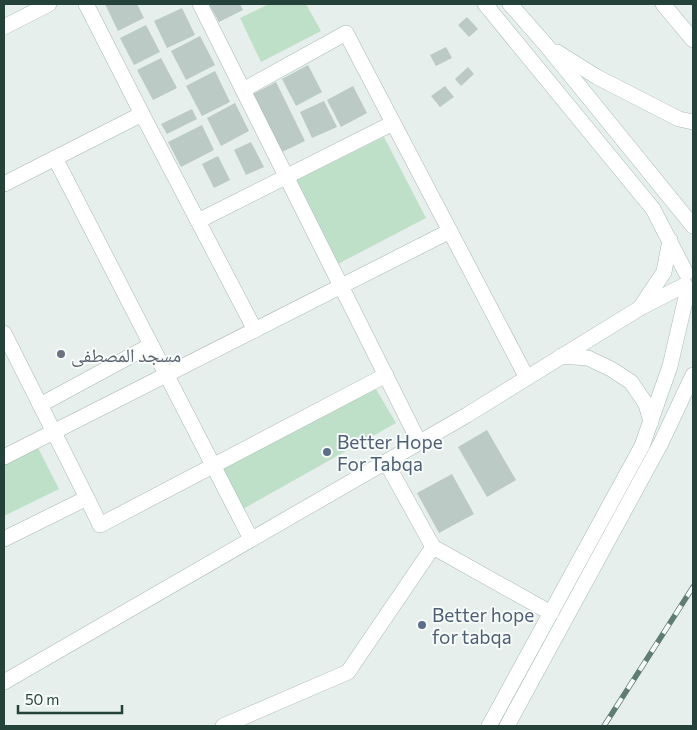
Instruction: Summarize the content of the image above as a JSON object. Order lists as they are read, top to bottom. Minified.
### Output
{"places":["مسجد المصطفى","Better Hope For Tabqa","Better hope for tabqa"],"scale_bar":"50 m"}
